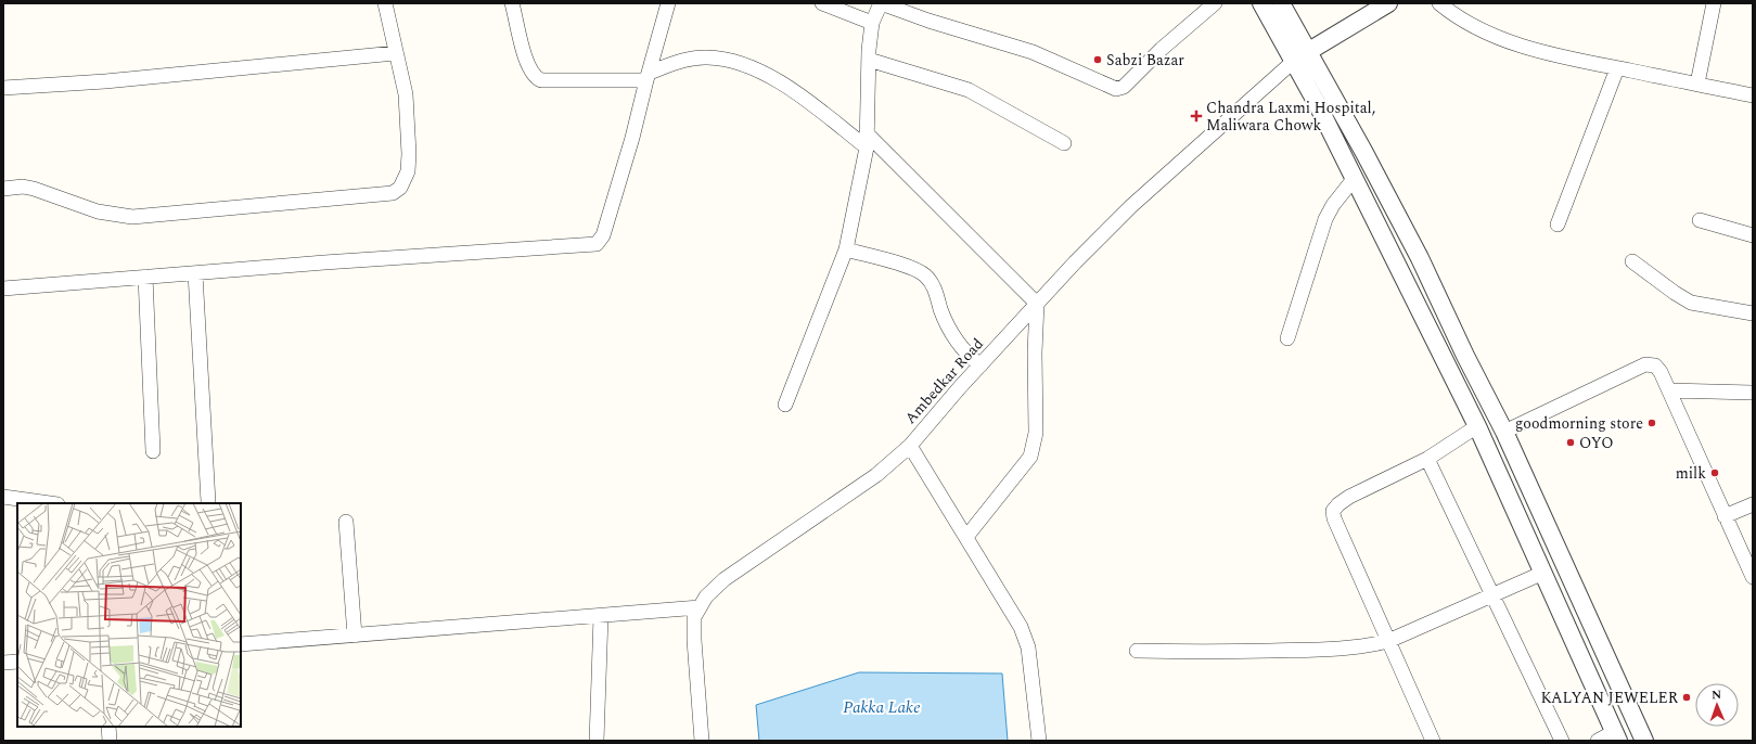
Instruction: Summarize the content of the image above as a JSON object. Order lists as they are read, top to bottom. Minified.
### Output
{"streets":{"street":["Ambedkar Road"]},"water":["Pakka Lake"],"places":{"other":["Sabzi Bazar","goodmorning store","OYO","milk","KALYAN JEWELER"],"health":["Chandra Laxmi Hospital, Maliwara Chowk"]},"north":"top"}
